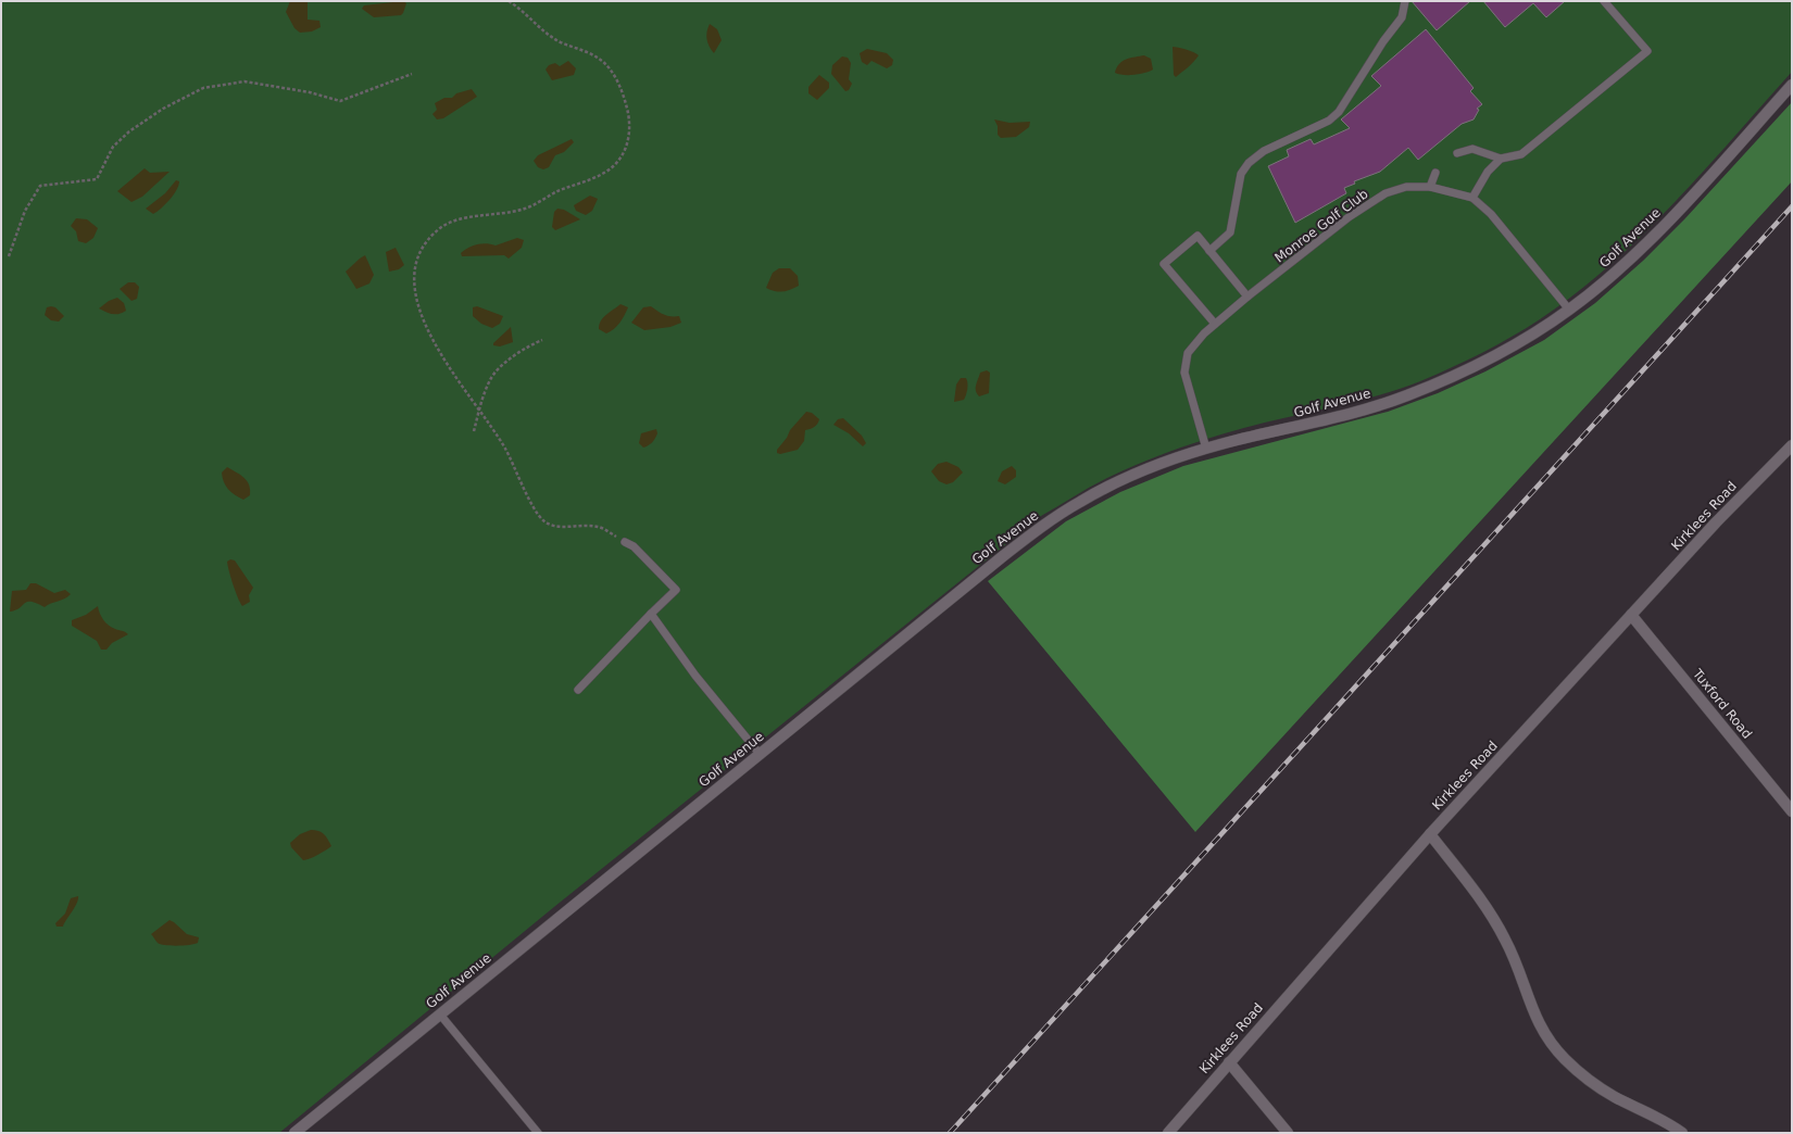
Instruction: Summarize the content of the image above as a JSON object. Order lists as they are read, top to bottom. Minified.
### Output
{"streets":{"street":["Golf Avenue","Kirklees Road","Tuxford Road"],"lane":["Monroe Golf Club"]},"crossings":[["Monroe Golf Club","Golf Avenue"],["Kirklees Road","Tuxford Road"]]}
